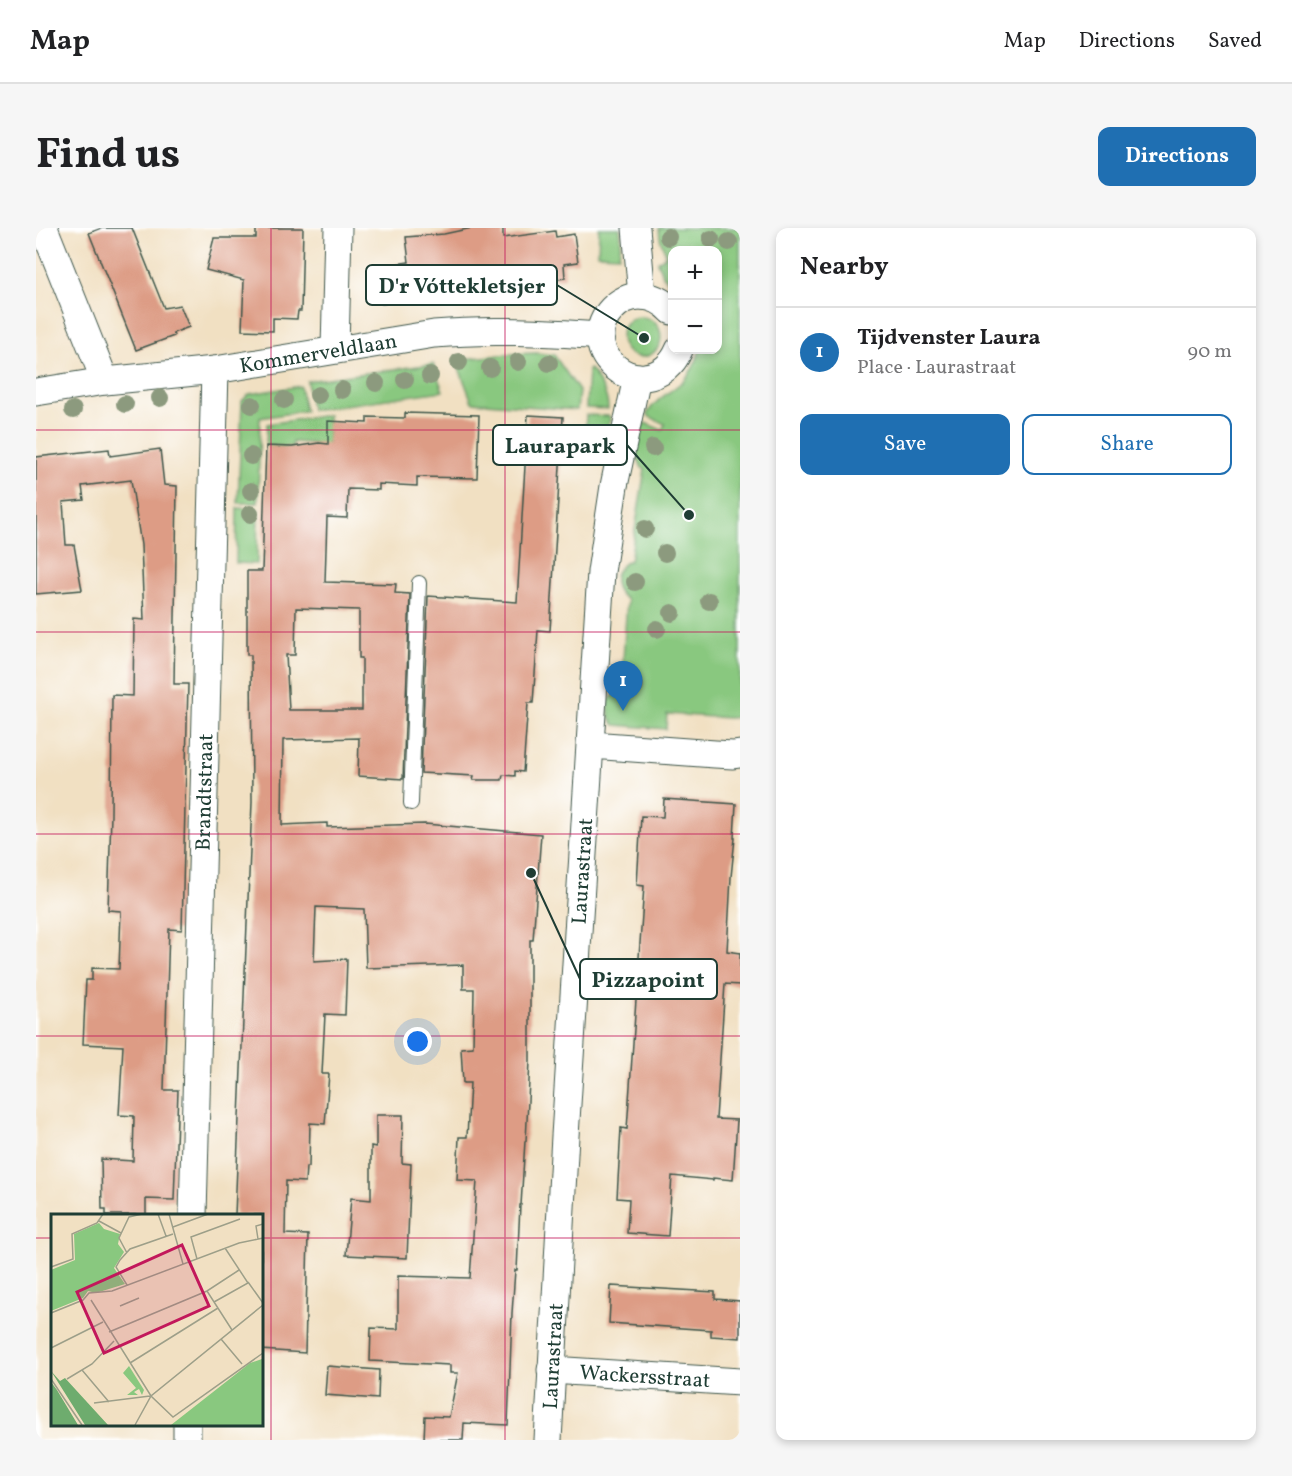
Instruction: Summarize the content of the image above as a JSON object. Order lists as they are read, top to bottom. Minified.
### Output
{"streets":{"street":["Kommerveldlaan","Brandtstraat","Laurastraat","Wackersstraat"]},"crossings":[["Kommerveldlaan","Brandtstraat"],["Laurastraat","Wackersstraat"]],"places":["D'r Vóttekletsjer","Laurapark","Pizzapoint"],"page":{"header":"Map","nav":["Map","Directions","Saved"],"title":"Find us","buttons":["Directions",["Save","Share"]],"heading":"Nearby","map_buttons":["+","−"],"list":[{"mark":"1","name":"Tijdvenster Laura","note":"Place · Laurastraat","value":"90 m"}],"pins":"1"}}
